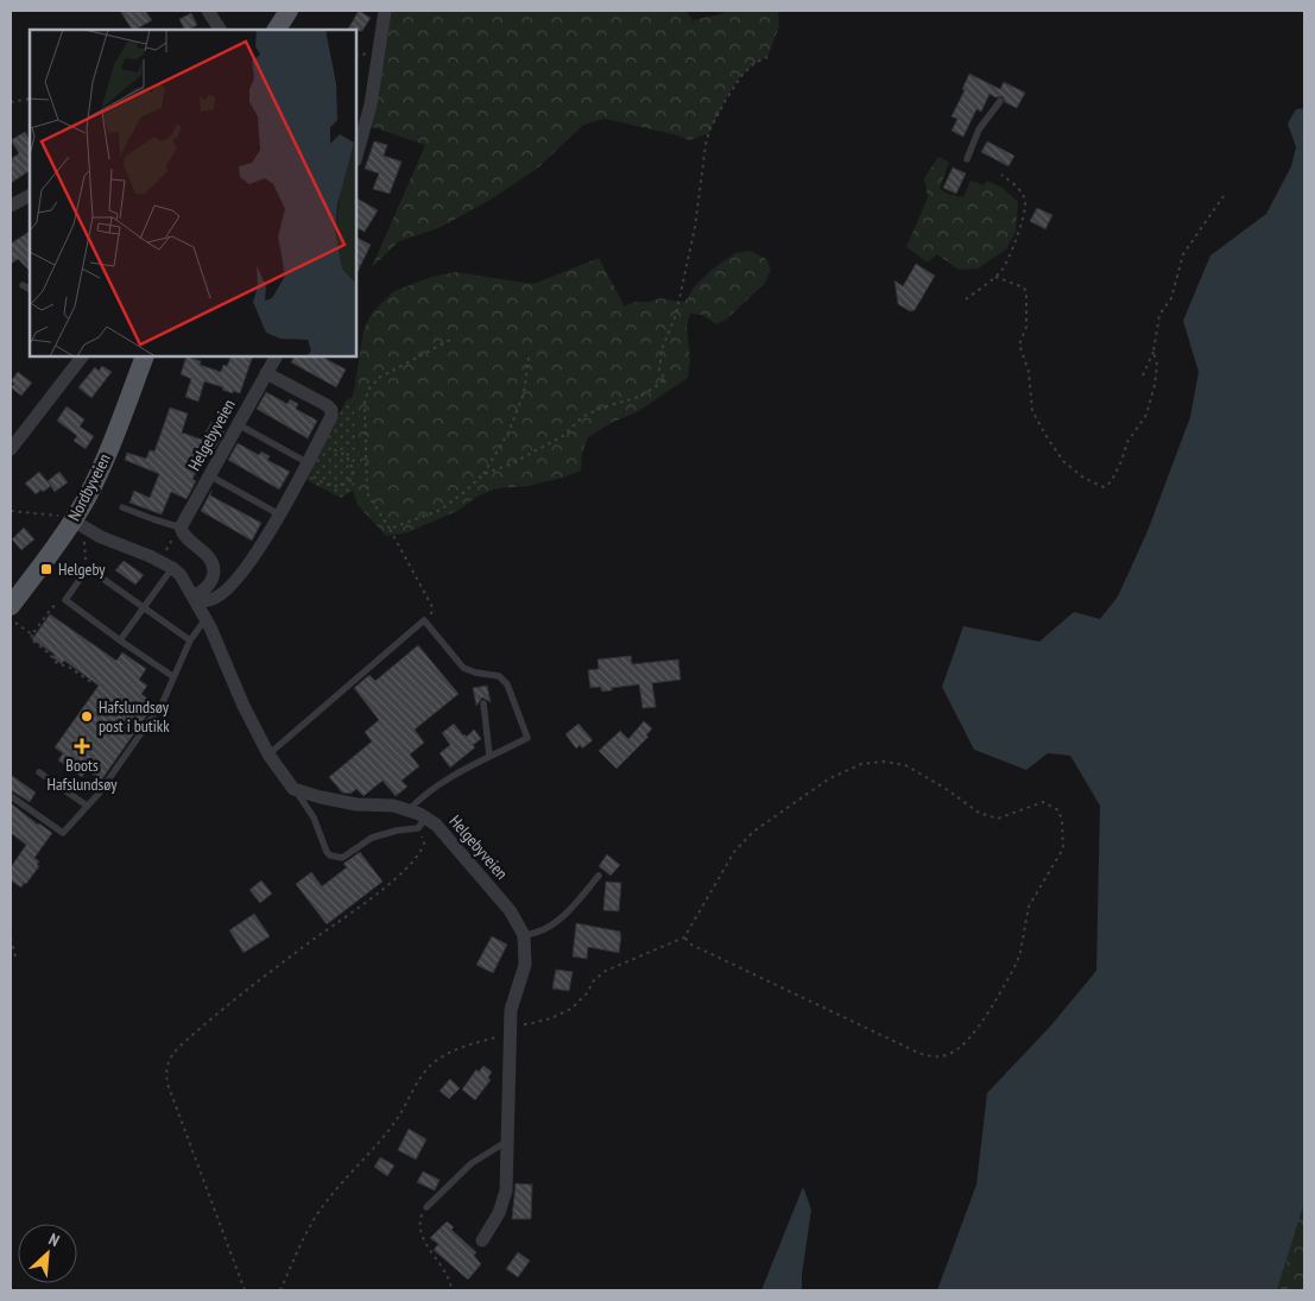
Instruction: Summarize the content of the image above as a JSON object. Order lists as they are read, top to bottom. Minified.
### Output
{"streets":{"main road":["Nordbyveien"],"street":["Helgebyveien"]},"places":{"transit":["Helgeby"],"other":["Hafslundsøy post i butikk"],"health":["Boots Hafslundsøy"]},"north":"top right"}
